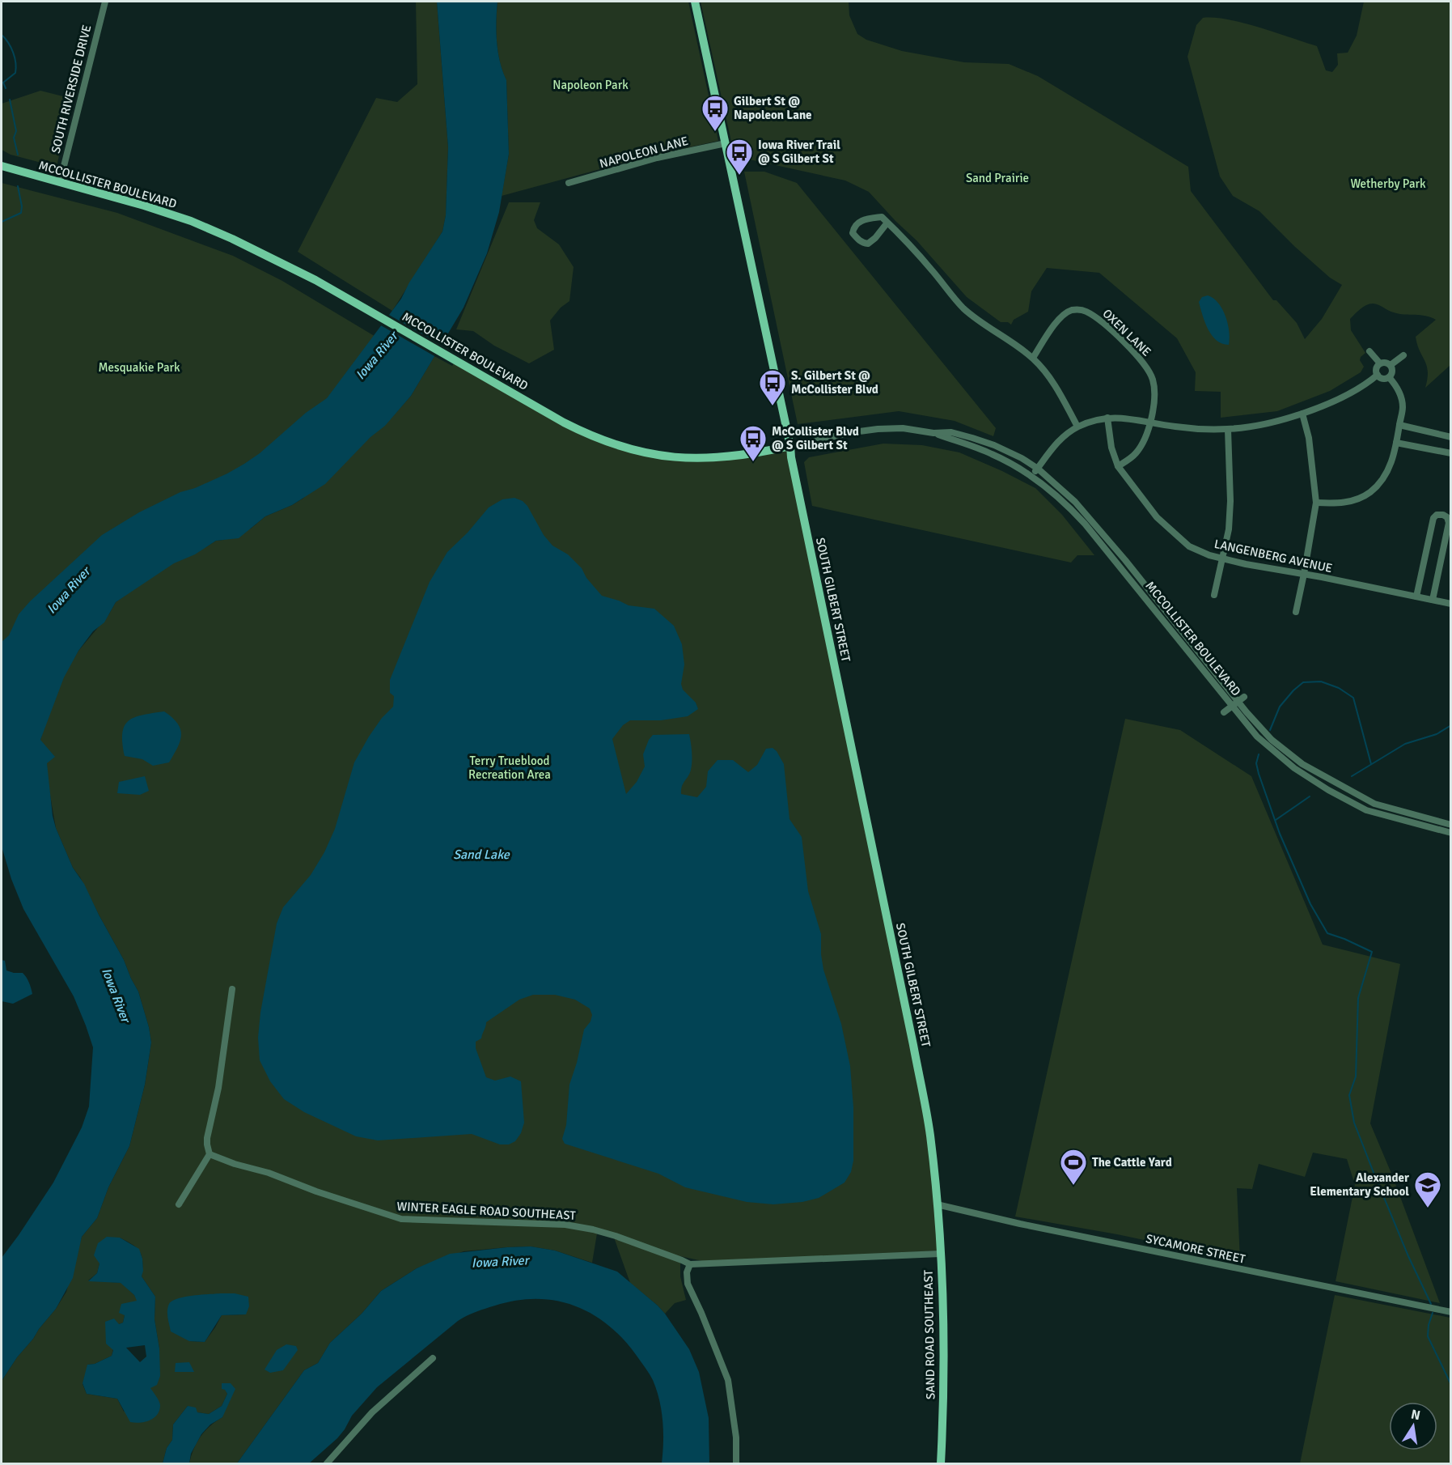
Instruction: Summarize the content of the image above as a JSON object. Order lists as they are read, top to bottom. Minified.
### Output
{"streets":{"main road":["MCCOLLISTER BOULEVARD","SOUTH GILBERT STREET","SAND ROAD SOUTHEAST"],"street":["SOUTH RIVERSIDE DRIVE","NAPOLEON LANE","OXEN LANE","LANGENBERG AVENUE","WINTER EAGLE ROAD SOUTHEAST","SYCAMORE STREET"]},"crossings":[["SOUTH RIVERSIDE DRIVE","MCCOLLISTER BOULEVARD"],["NAPOLEON LANE","SOUTH GILBERT STREET"],["MCCOLLISTER BOULEVARD","SOUTH GILBERT STREET"],["OXEN LANE","LANGENBERG AVENUE"],["SOUTH GILBERT STREET","SYCAMORE STREET"],["SOUTH GILBERT STREET","SAND ROAD SOUTHEAST"],["WINTER EAGLE ROAD SOUTHEAST","SAND ROAD SOUTHEAST"],["SYCAMORE STREET","SAND ROAD SOUTHEAST"]],"water":["Iowa River","Sand Lake"],"parks":["Napoleon Park","Sand Prairie","Wetherby Park","Mesquakie Park","Terry Trueblood Recreation Area"],"places":{"bus stop":["Gilbert St @ Napoleon Lane","Iowa River Trail @ S Gilbert St","S. Gilbert St @ McCollister Blvd","McCollister Blvd @ S Gilbert St"],"sports":["The Cattle Yard"],"school or university":["Alexander Elementary School"]},"north":"top"}
